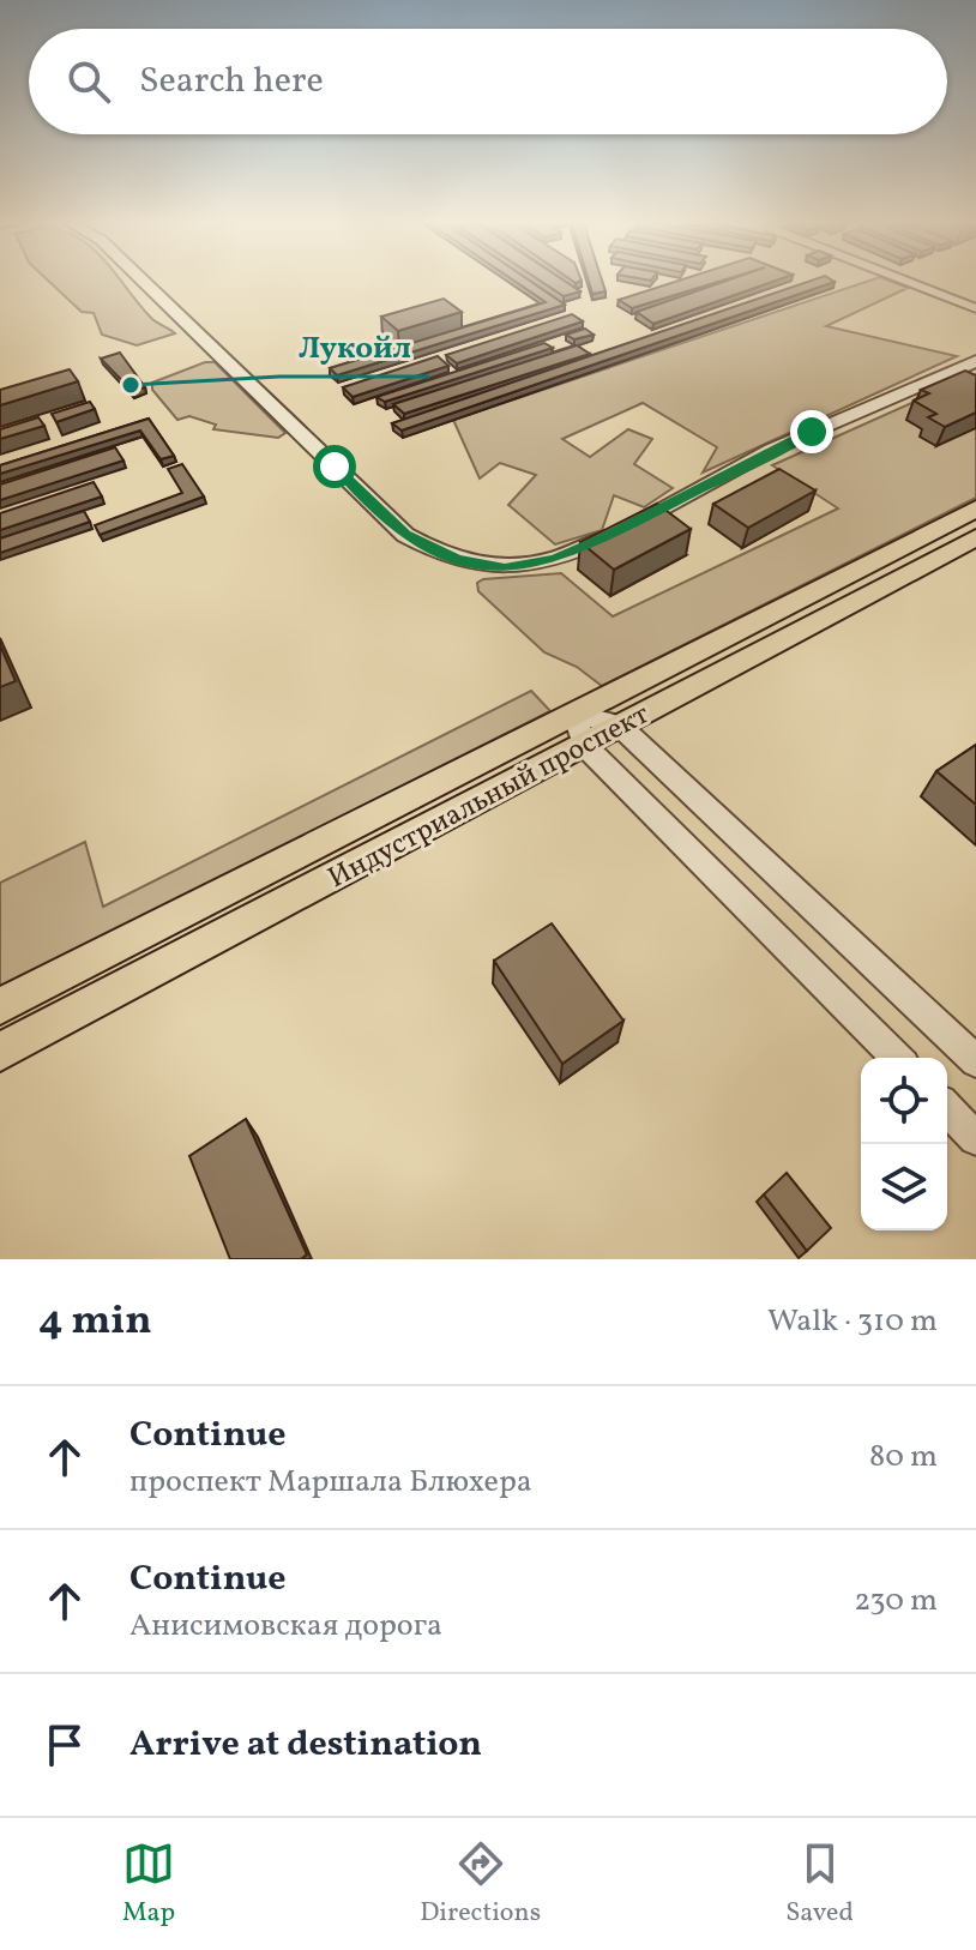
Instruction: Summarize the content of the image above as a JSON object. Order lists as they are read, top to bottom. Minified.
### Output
{"streets":{"main road":["Индустриальный проспект"]},"places":["Лукойл"],"page":{"search":"Search here","heading":["4 min","Walk · 310 m"],"list":[["Continue","проспект Маршала Блюхера","80 m"],["Continue","Анисимовская дорога","230 m"],"Arrive at destination"],"nav":["Map","Directions","Saved"]}}
